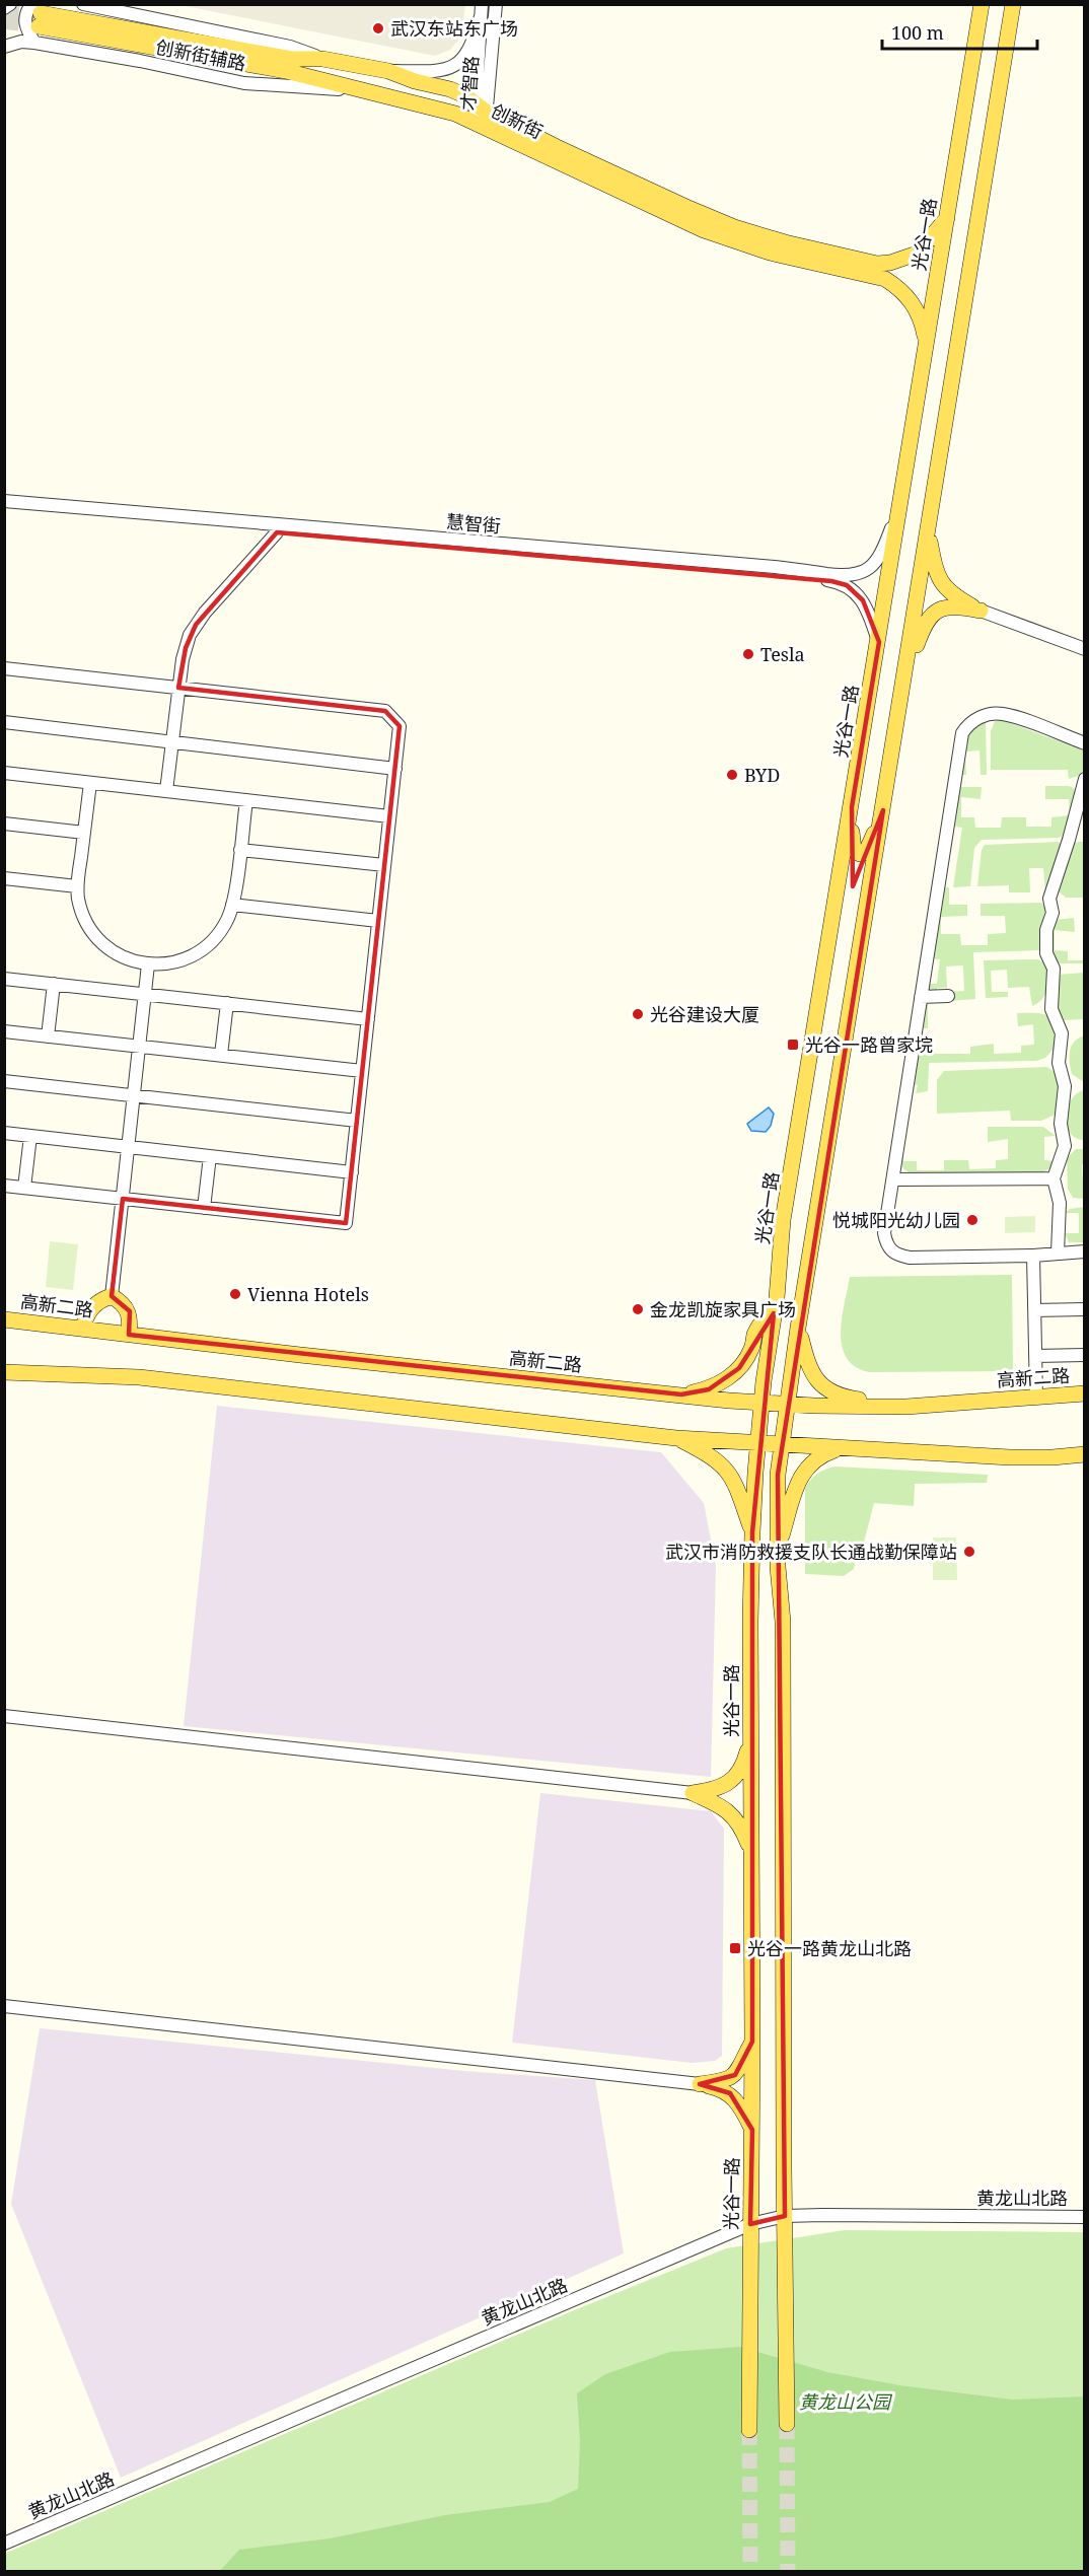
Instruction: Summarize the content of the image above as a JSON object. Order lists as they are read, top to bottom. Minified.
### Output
{"streets":{"main road":["创新街","光谷一路","高新二路"],"street":["创新街辅路","才智路","慧智街","黄龙山北路"]},"crossings":[["创新街辅路","创新街"],["才智路","创新街"],["创新街","光谷一路"],["光谷一路","慧智街"],["光谷一路","高新二路"],["光谷一路","黄龙山北路"]],"parks":["黄龙山公园"],"places":{"other":["武汉东站东广场","Tesla","BYD","光谷建设大厦","悦城阳光幼儿园","Vienna Hotels","金龙凯旋家具广场","武汉市消防救援支队长通战勤保障站"],"transit":["光谷一路曾家垸","光谷一路黄龙山北路"]},"scale_bar":"100 m"}
